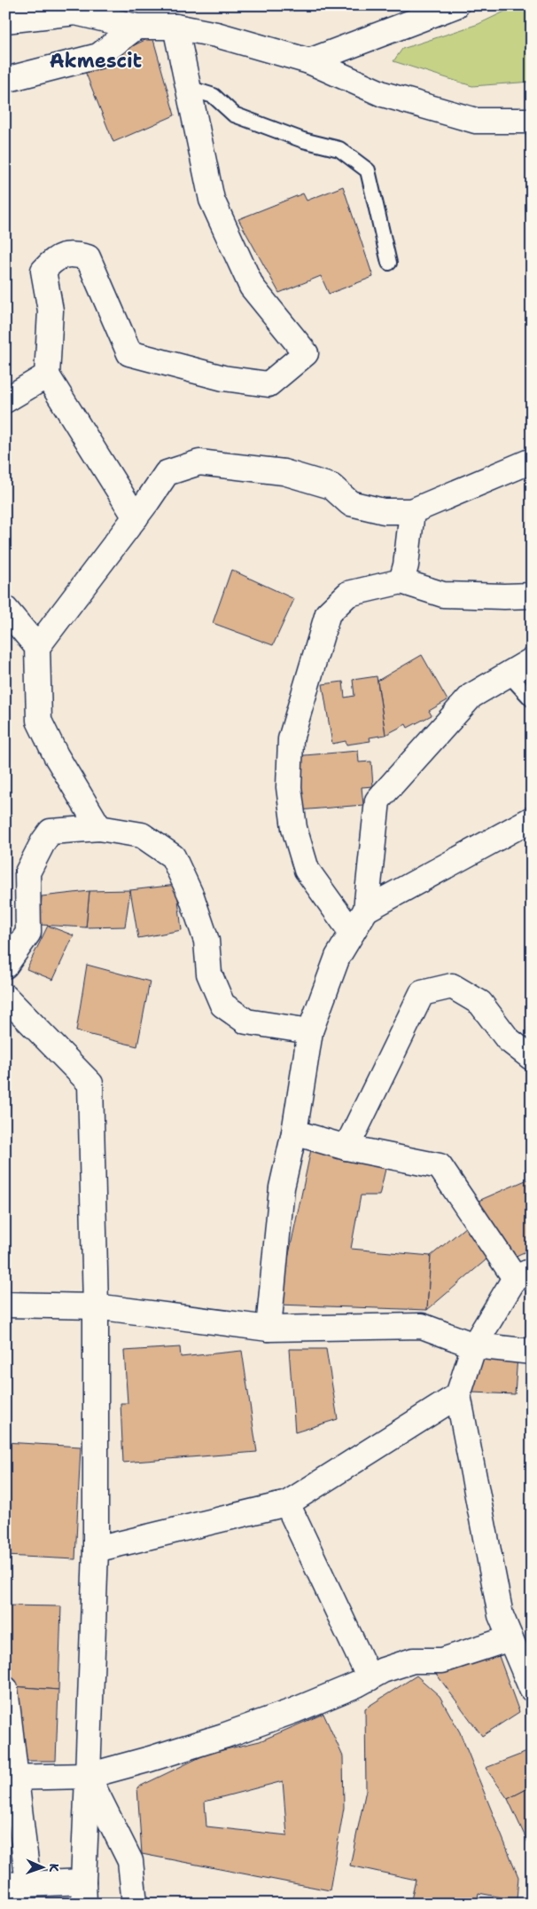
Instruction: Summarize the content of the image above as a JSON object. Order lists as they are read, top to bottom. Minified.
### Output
{"districts":["Akmescit"],"north":"right"}
